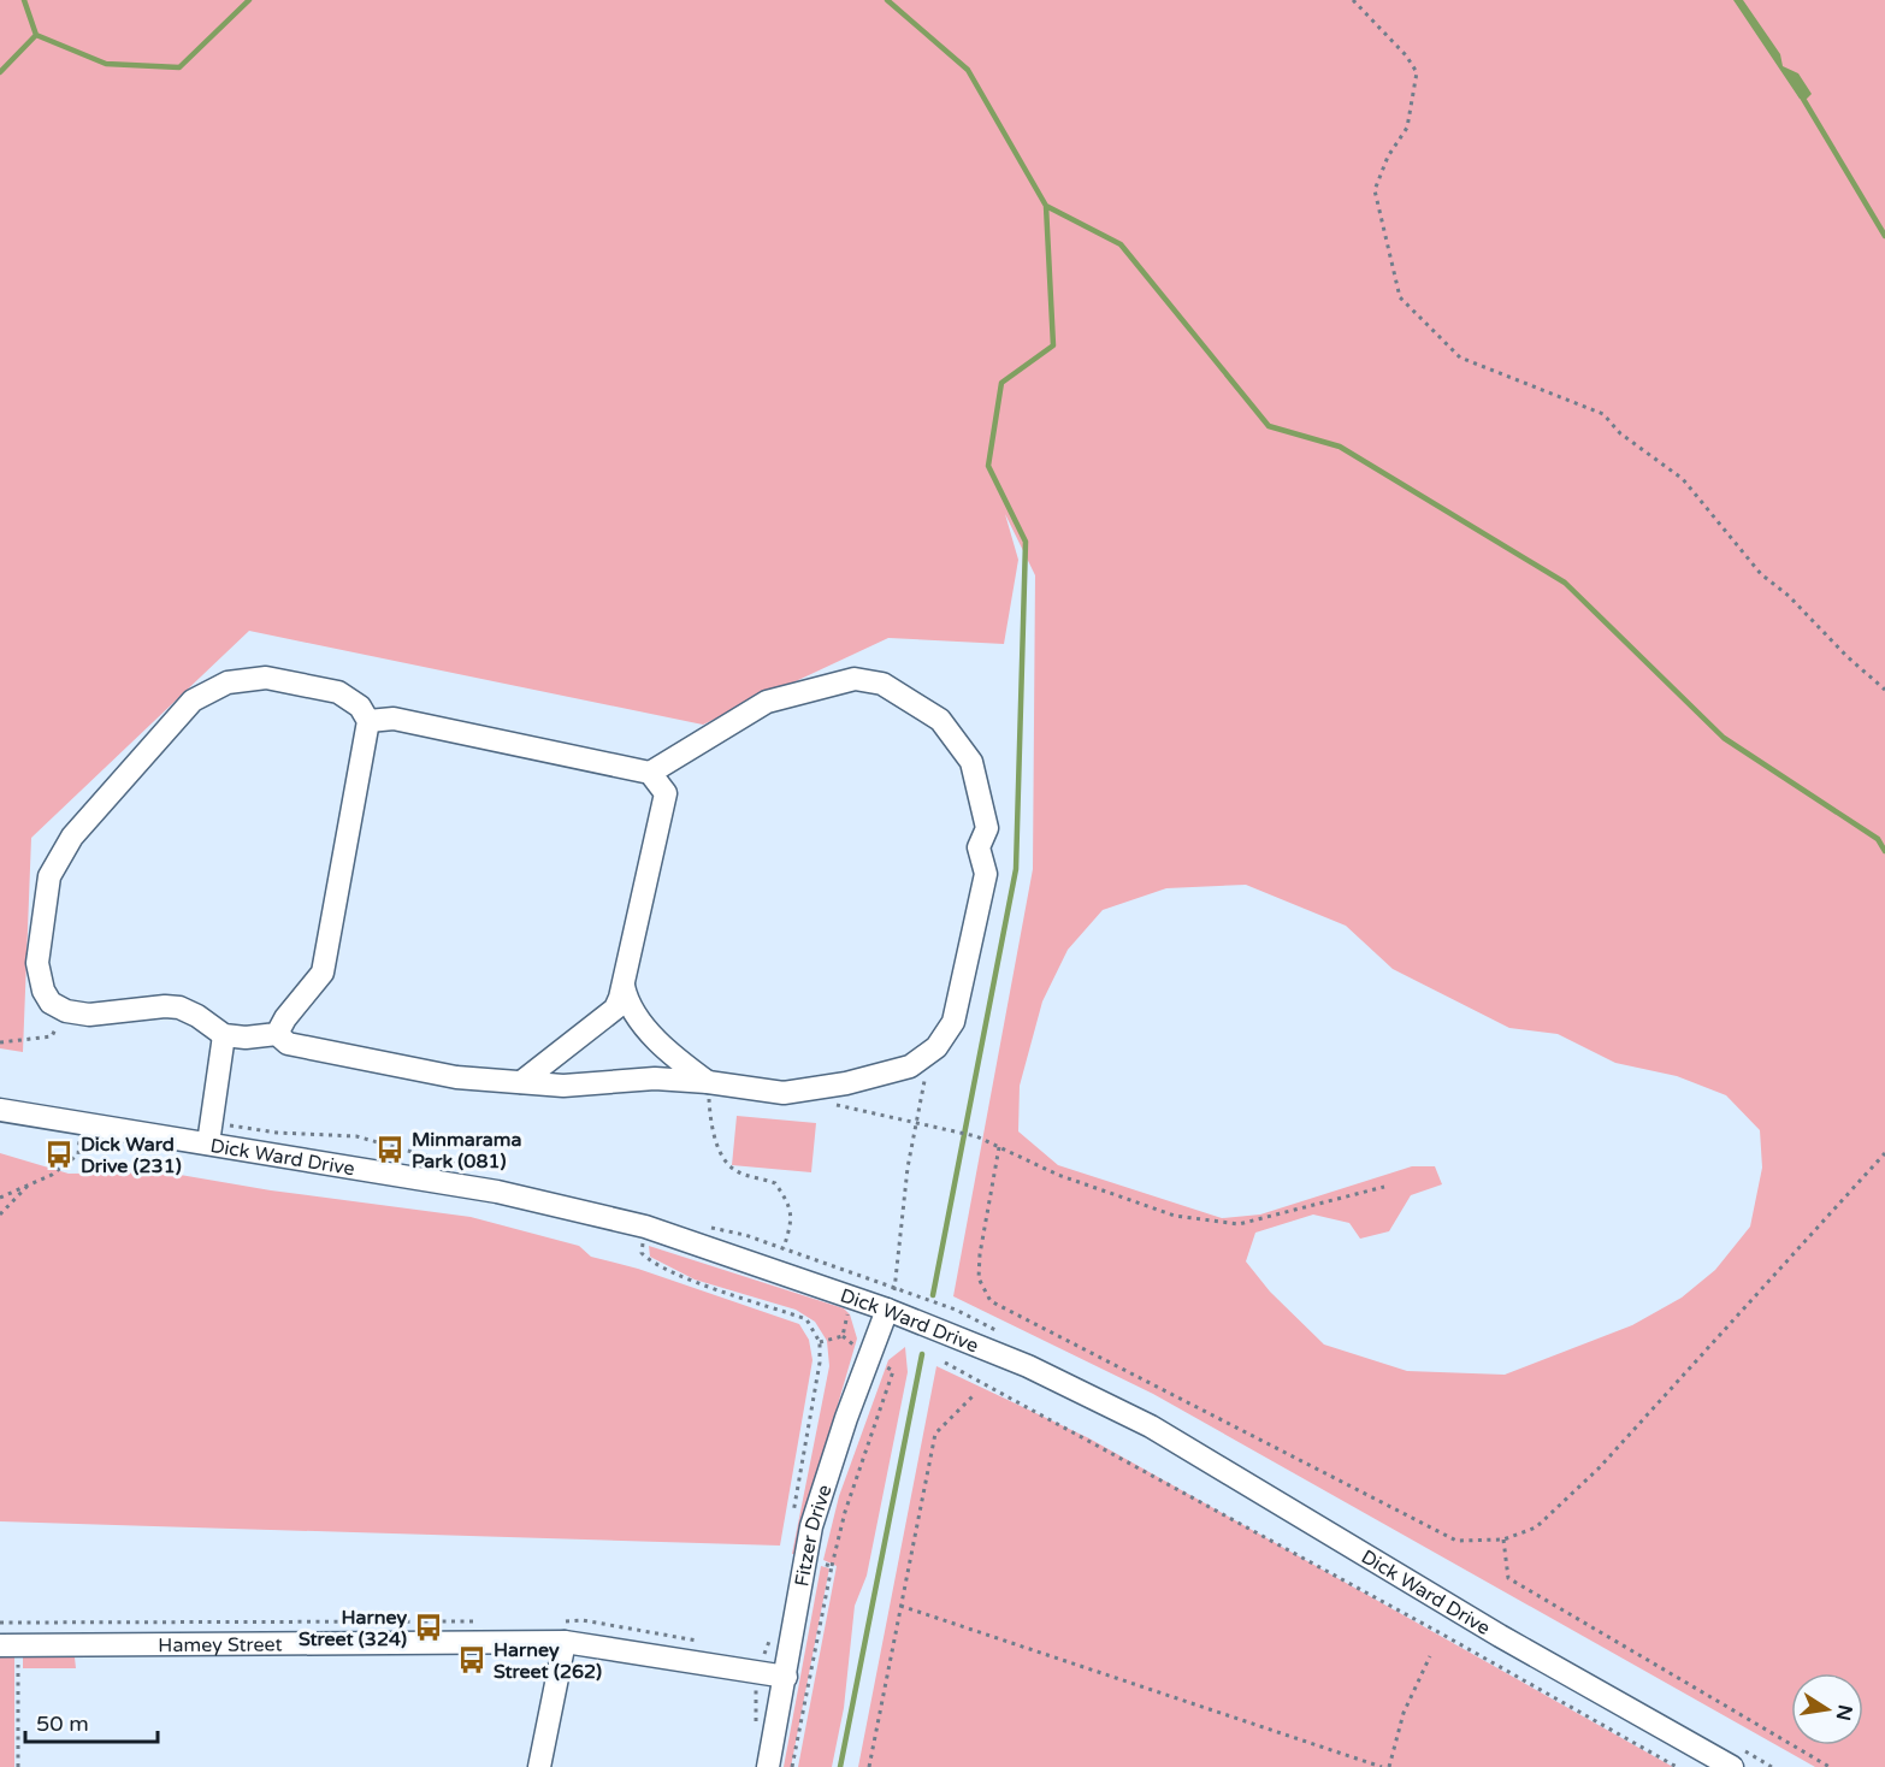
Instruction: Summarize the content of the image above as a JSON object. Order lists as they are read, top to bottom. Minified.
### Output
{"streets":{"street":["Dick Ward Drive","Fitzer Drive","Hamey Street"]},"crossings":[["Dick Ward Drive","Fitzer Drive"],["Fitzer Drive","Hamey Street"]],"places":{"bus stop":["Minmarama Park (081)","Dick Ward Drive (231)","Harney Street (324)","Harney Street (262)"]},"scale_bar":"50 m","north":"right"}
